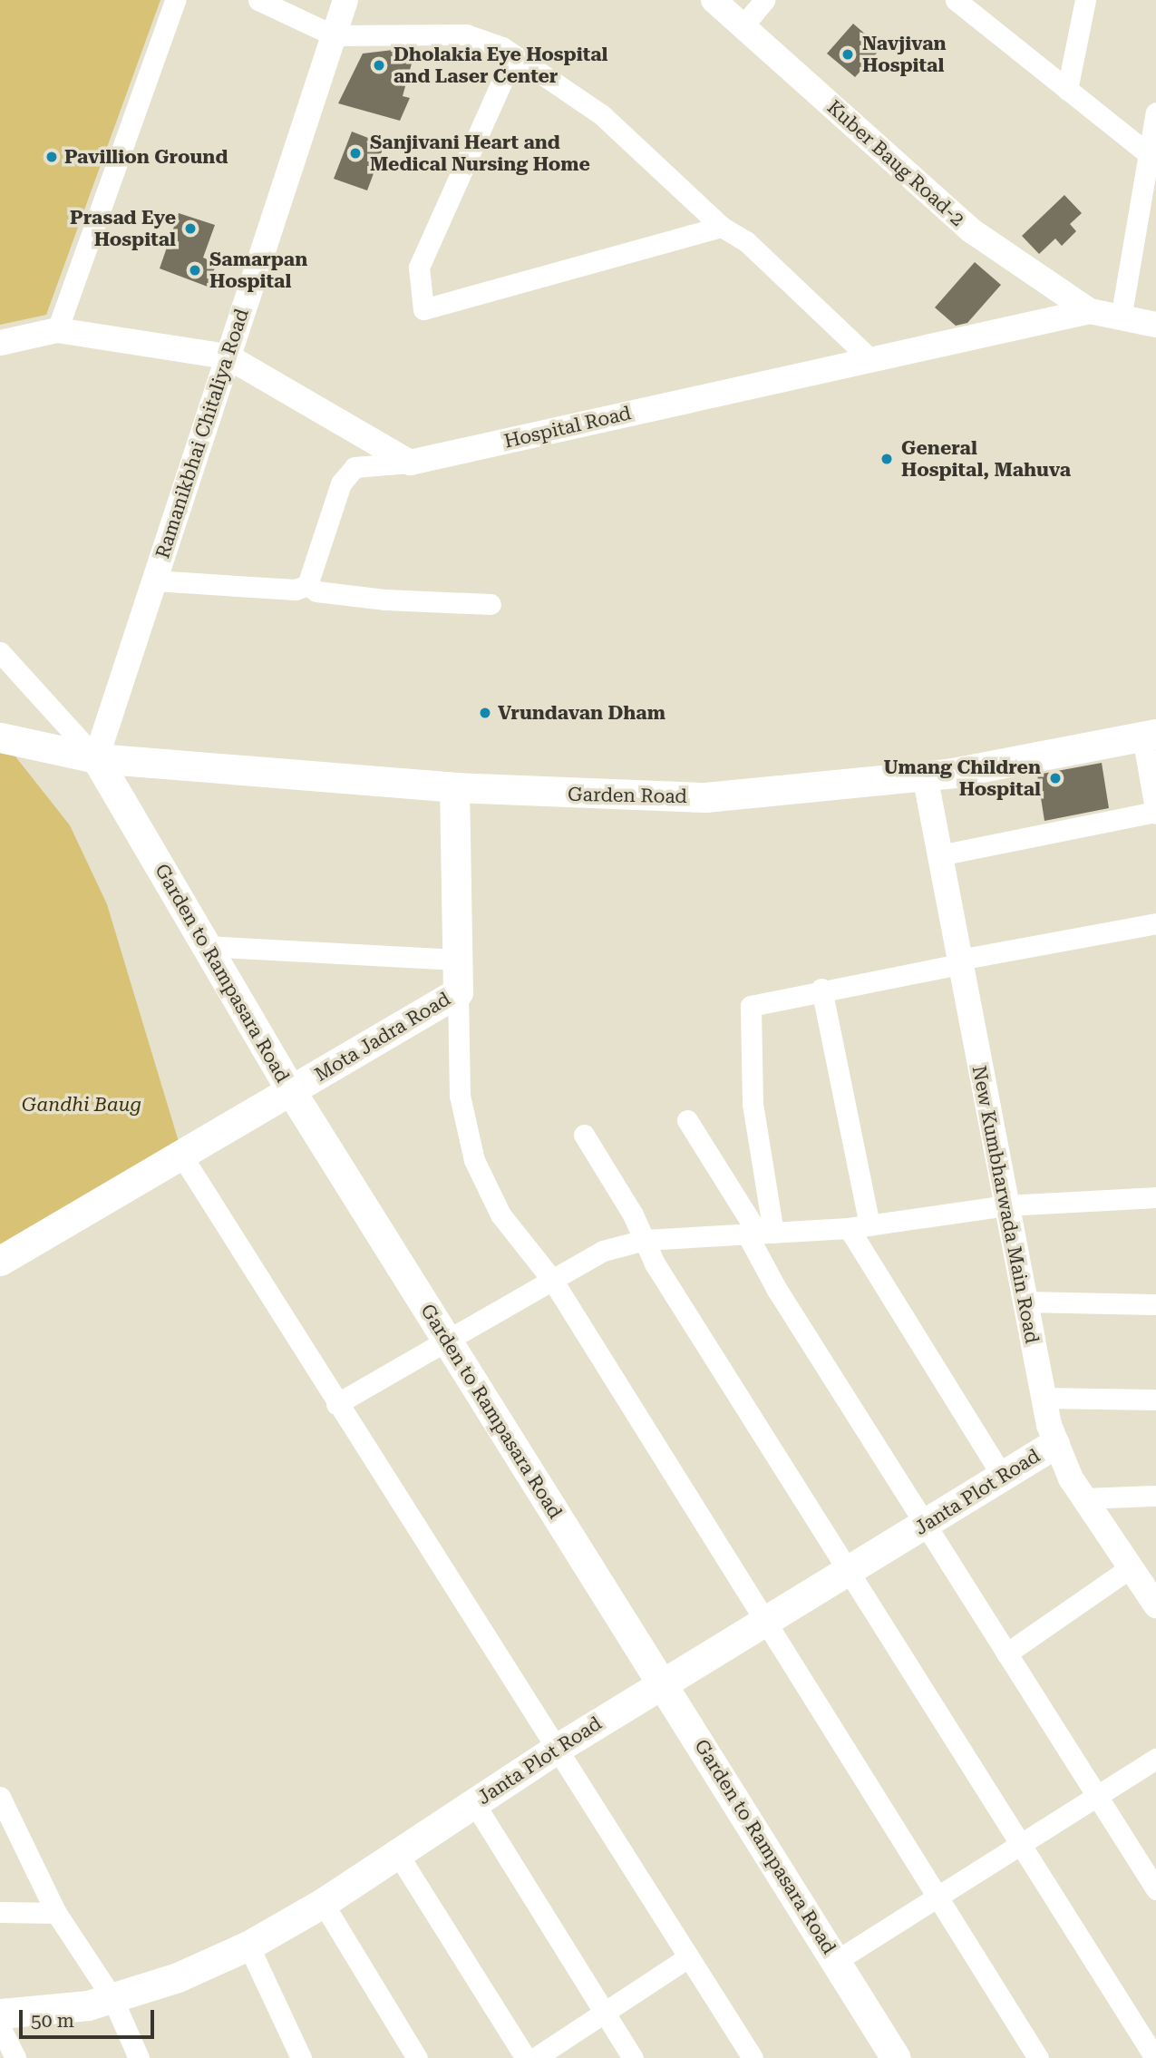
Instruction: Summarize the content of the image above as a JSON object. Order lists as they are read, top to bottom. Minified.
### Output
{"streets":{"main road":["Garden Road","Garden to Rampasara Road","Mota Jadra Road","Janta Plot Road"],"street":["Kuber Baug Road-2","Hospital Road","Ramanikbhai Chitaliya Road","New Kumbharwada Main Road"]},"crossings":[["Kuber Baug Road-2","Hospital Road"],["Ramanikbhai Chitaliya Road","Garden Road"],["Ramanikbhai Chitaliya Road","Garden to Rampasara Road"],["Garden Road","Garden to Rampasara Road"],["Garden Road","Mota Jadra Road"],["Garden Road","New Kumbharwada Main Road"],["Garden to Rampasara Road","Mota Jadra Road"],["Garden to Rampasara Road","Janta Plot Road"],["New Kumbharwada Main Road","Janta Plot Road"]],"parks":["Gandhi Baug"],"places":["Navjivan Hospital","Dholakia Eye Hospital and Laser Center","Sanjivani Heart and Medical Nursing Home","Pavillion Ground","Prasad Eye Hospital","Samarpan Hospital","General Hospital, Mahuva","Vrundavan Dham","Umang Children Hospital"],"scale_bar":"50 m"}
